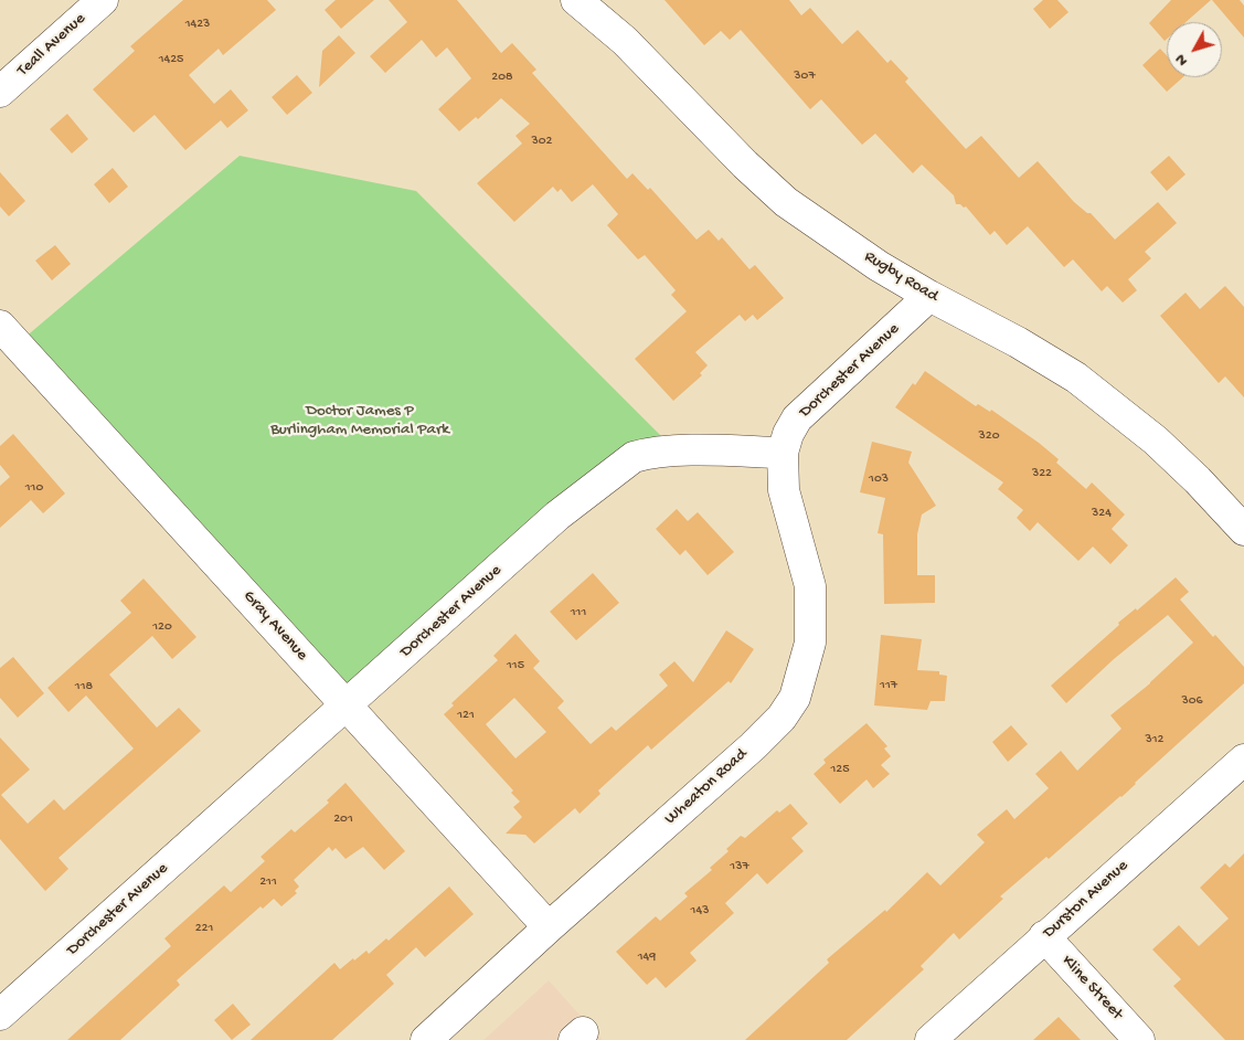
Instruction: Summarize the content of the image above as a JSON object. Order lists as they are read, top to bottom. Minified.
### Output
{"streets":{"street":["Teall Avenue","Rugby Road","Dorchester Avenue","Gray Avenue","Wheaton Road","Durston Avenue","Kline Street"]},"crossings":[["Rugby Road","Dorchester Avenue"],["Dorchester Avenue","Gray Avenue"],["Dorchester Avenue","Wheaton Road"],["Gray Avenue","Wheaton Road"],["Durston Avenue","Kline Street"]],"parks":["Doctor James P Burlingham Memorial Park"],"house_numbers":["1423","1425","307","208","302","320","322","103","110","324","111","120","115","117","118","306","121","312","125","201","137","211","143","221","149"],"north":"bottom left"}
